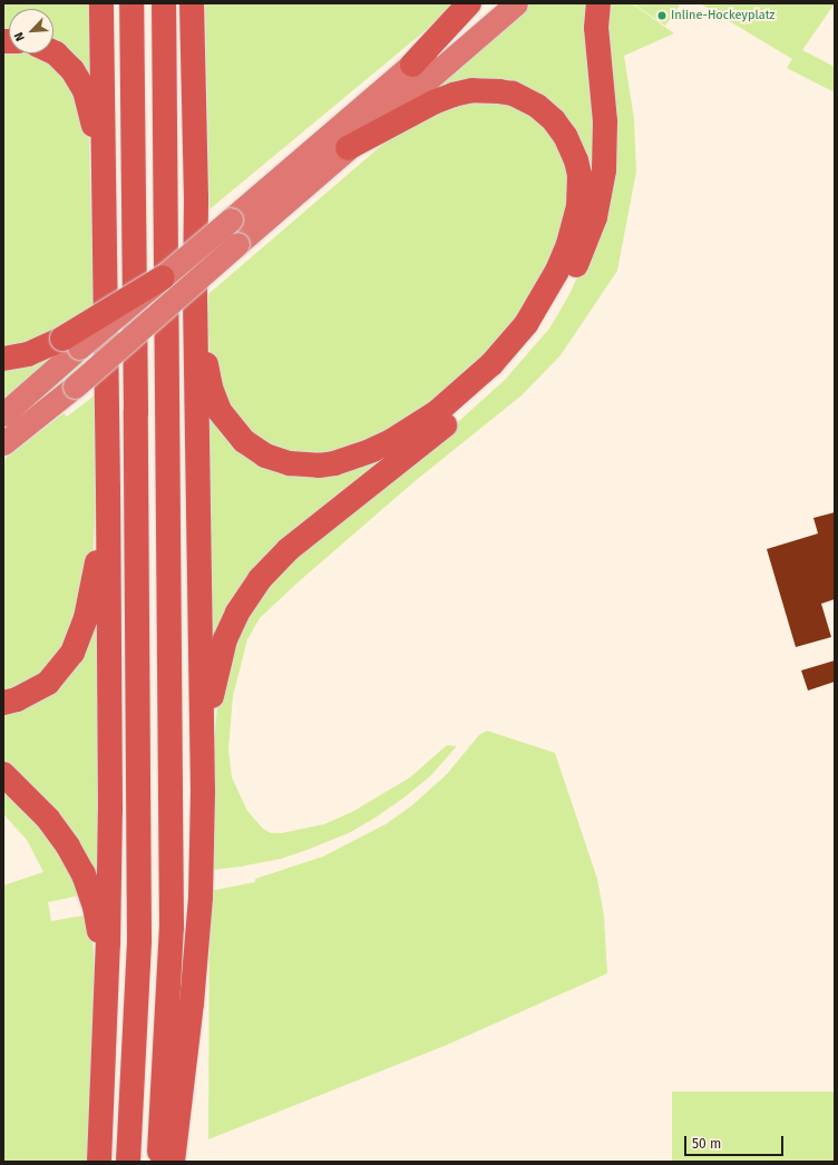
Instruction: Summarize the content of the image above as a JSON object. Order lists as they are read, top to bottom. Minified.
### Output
{"places":["Inline-Hockeyplatz"],"scale_bar":"50 m","north":"bottom left"}
